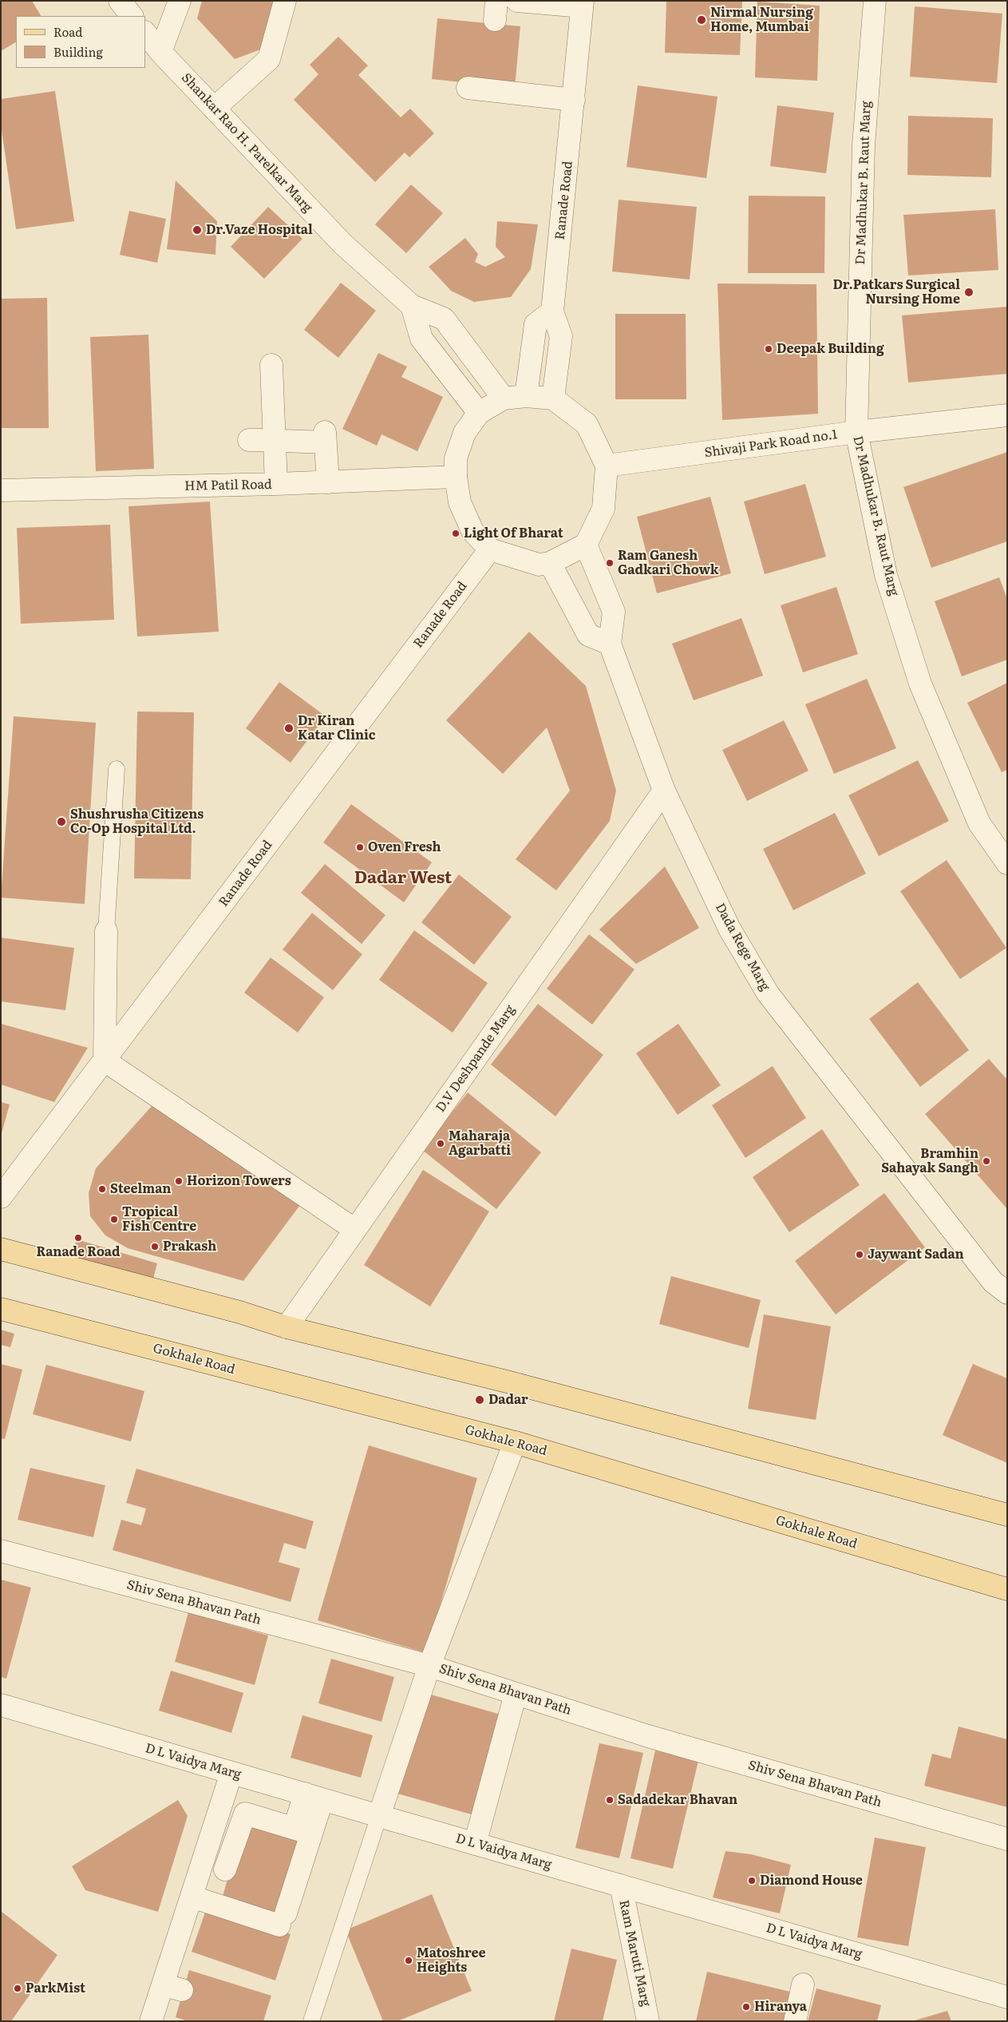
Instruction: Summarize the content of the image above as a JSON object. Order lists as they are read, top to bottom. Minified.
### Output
{"streets":{"main road":["Gokhale Road"],"street":["Shankar Rao H. Parelkar Marg","Dr Madhukar B. Raut Marg","Ranade Road","Shivaji Park Road no.1","HM Patil Road","Dada Rege Marg","D.V Deshpande Marg","Shiv Sena Bhavan Path","D L Vaidya Marg","Ram Maruti Marg"]},"crossings":[["Dr Madhukar B. Raut Marg","Shivaji Park Road no.1"],["Dada Rege Marg","D.V Deshpande Marg"],["D L Vaidya Marg","Ram Maruti Marg"]],"districts":["Dadar West"],"places":["Nirmal Nursing Home, Mumbai","Dr.Vaze Hospital","Dr.Patkars Surgical Nursing Home","Deepak Building","Light Of Bharat","Ram Ganesh Gadkari Chowk","Dr Kiran Katar Clinic","Shushrusha Citizens Co-Op Hospital Ltd.","Oven Fresh","Maharaja Agarbatti","Bramhin Sahayak Sangh","Horizon Towers","Steelman","Tropical Fish Centre","Ranade Road","Prakash","Jaywant Sadan","Dadar","Sadadekar Bhavan","Diamond House","Matoshree Heights","ParkMist","Hiranya"],"legend":["Road","Building"]}
